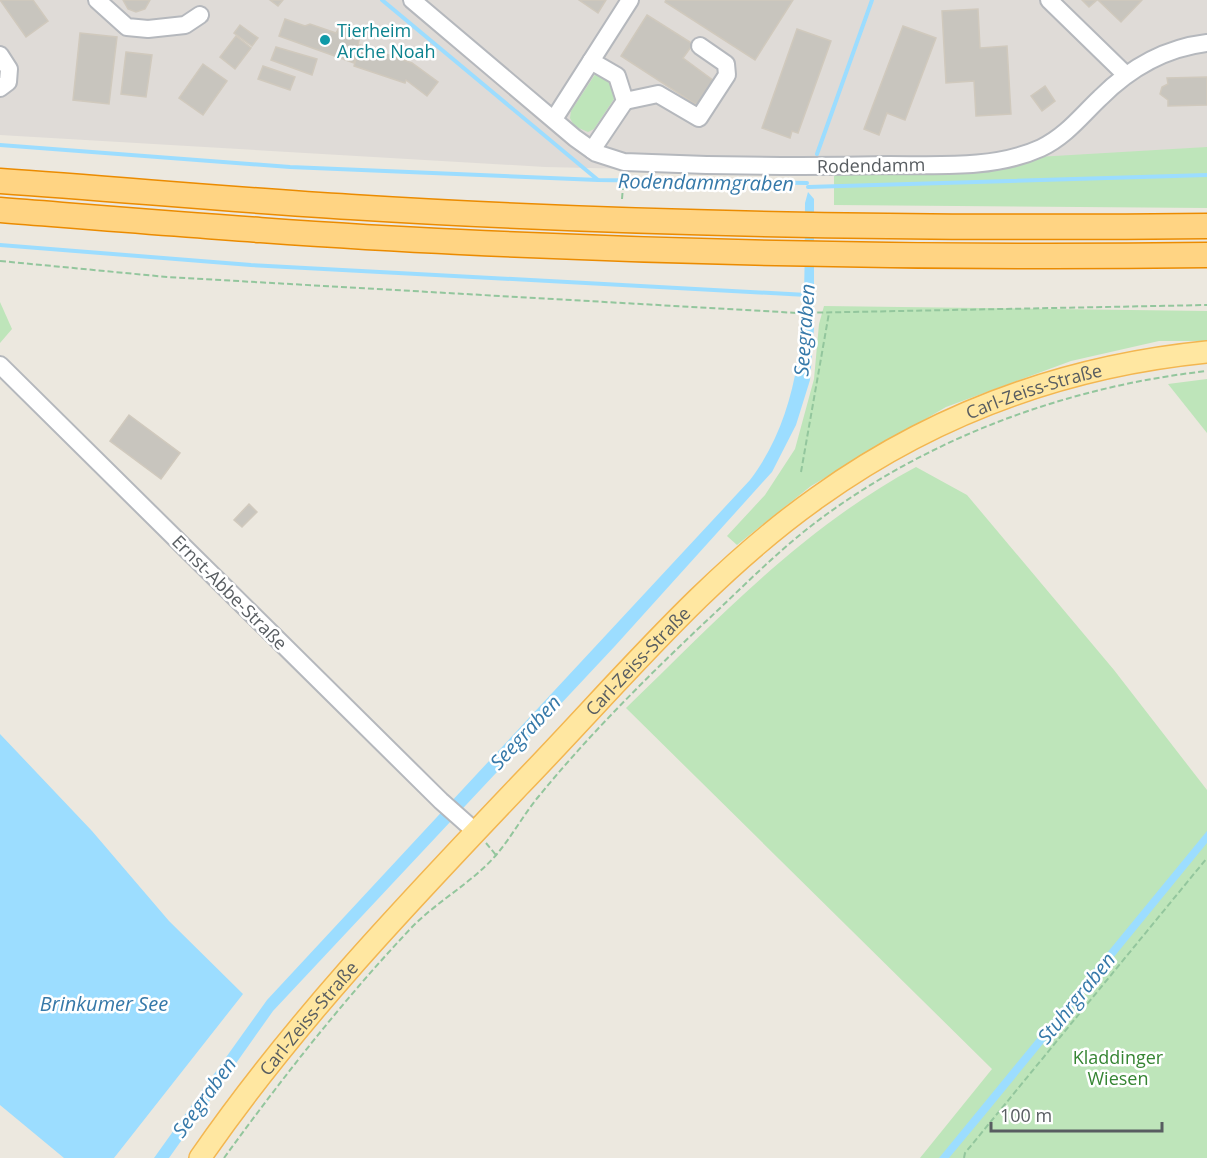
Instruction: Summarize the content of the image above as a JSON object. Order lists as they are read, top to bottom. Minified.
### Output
{"streets":{"main road":["Carl-Zeiss-Straße"],"street":["Rodendamm","Ernst-Abbe-Straße"]},"crossings":[["Carl-Zeiss-Straße","Ernst-Abbe-Straße"]],"water":["Rodendammgraben","Seegraben","Stuhrgraben","Brinkumer See"],"parks":["Kladdinger Wiesen"],"places":["Tierheim Arche Noah"],"scale_bar":"100 m"}
